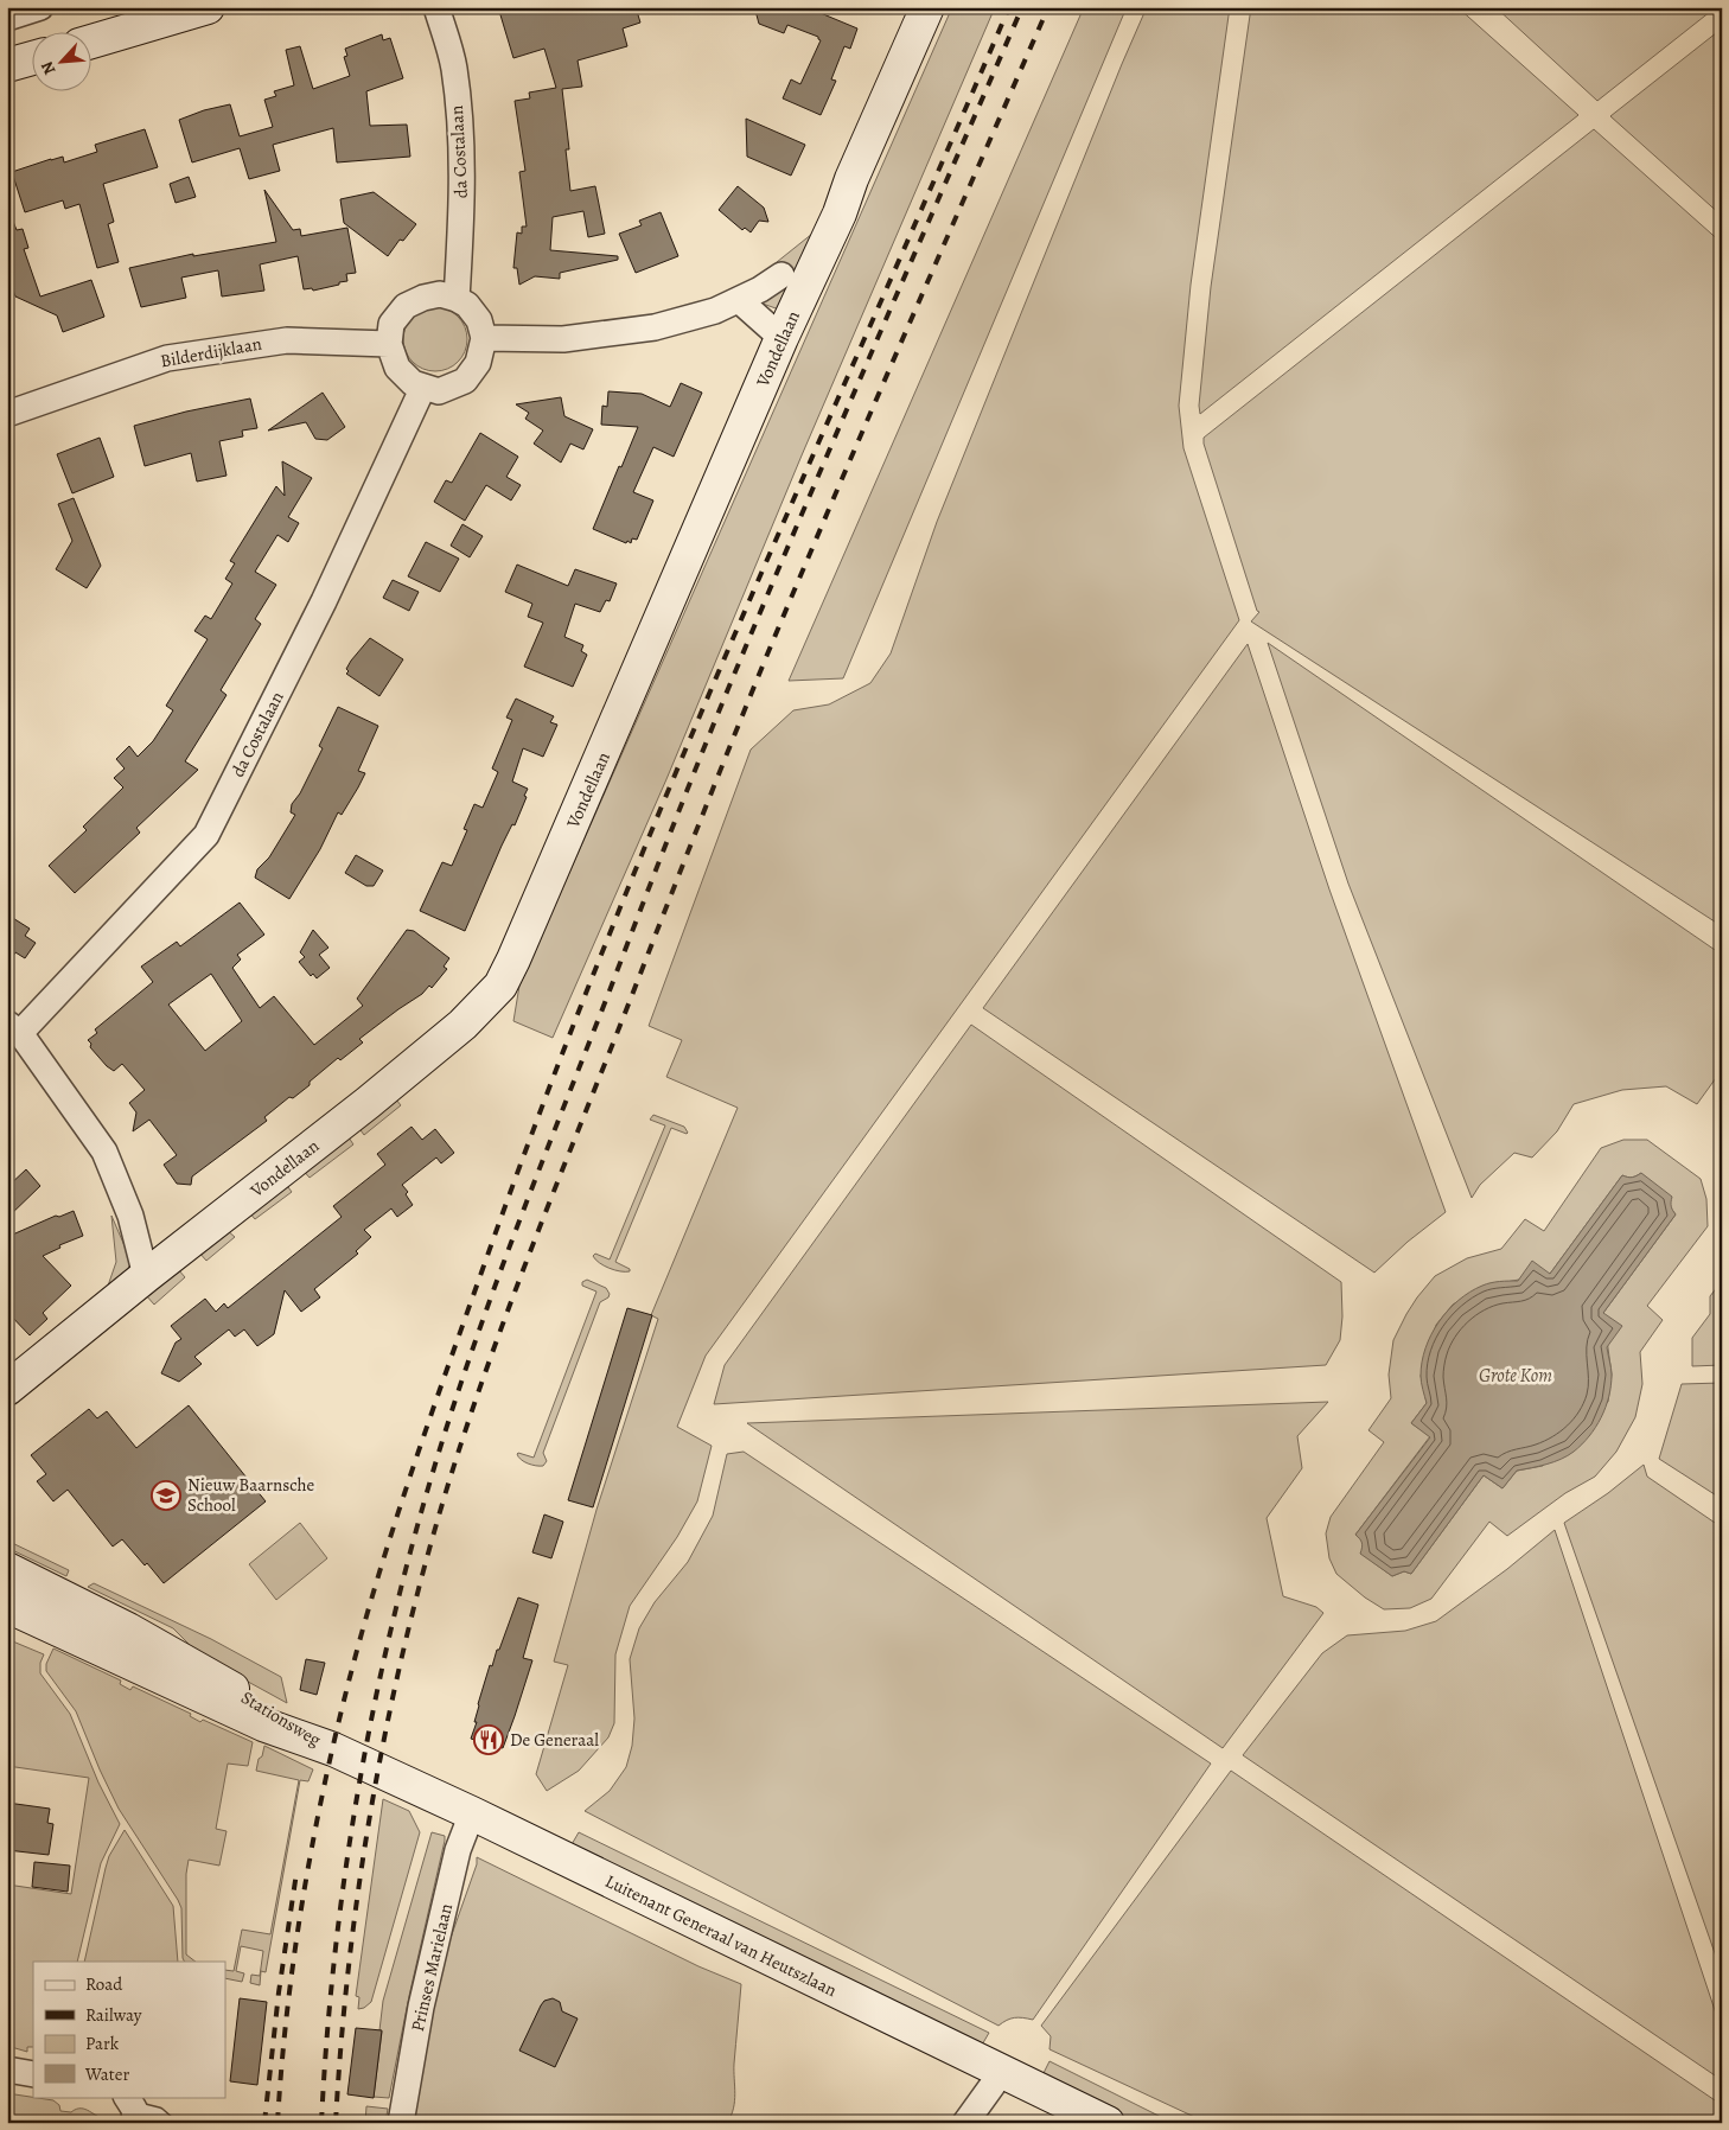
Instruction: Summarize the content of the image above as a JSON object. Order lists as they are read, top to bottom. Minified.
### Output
{"streets":{"main road":["Vondellaan","Stationsweg","Luitenant Generaal van Heutszlaan"],"street":["da Costalaan","Bilderdijklaan","Prinses Marielaan"]},"crossings":[["da Costalaan","Bilderdijklaan"],["Stationsweg","Luitenant Generaal van Heutszlaan"],["Luitenant Generaal van Heutszlaan","Prinses Marielaan"]],"water":["Grote Kom"],"places":{"school or university":["Nieuw Baarnsche School"],"restaurant":["De Generaal"]},"legend":["Road","Railway","Park","Water"],"north":"bottom left"}
